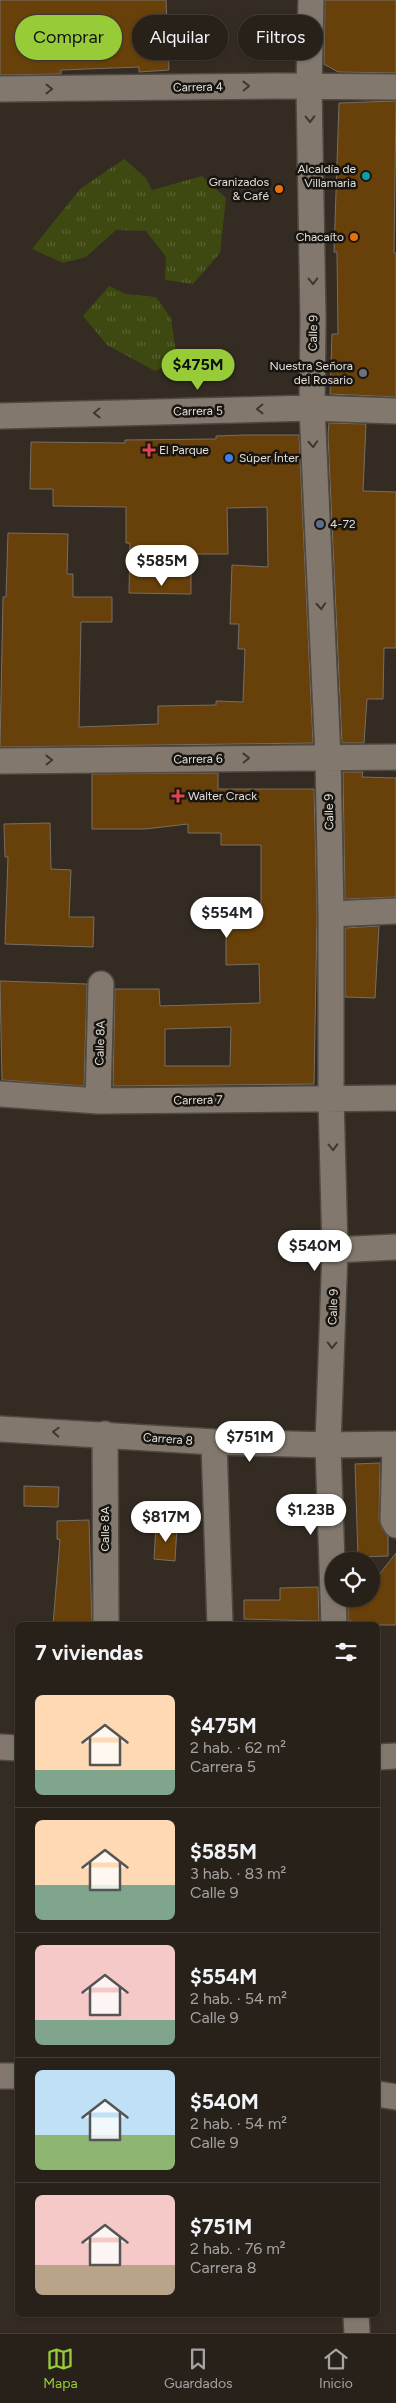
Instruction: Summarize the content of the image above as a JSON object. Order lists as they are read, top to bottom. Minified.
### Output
{"streets":{"street":["Carrera 4","Calle 9","Carrera 5","Carrera 6","Calle 8A","Carrera 7","Carrera 8"]},"crossings":[["Carrera 4","Calle 9"],["Calle 9","Carrera 5"],["Calle 9","Carrera 6"],["Calle 9","Carrera 7"],["Calle 9","Carrera 8"],["Calle 8A","Carrera 7"],["Calle 8A","Carrera 8"]],"one_way":["Carrera 4","Calle 9","Carrera 5","Carrera 6"],"places":{"other":["Alcaldía de Villamaria","Granizados & Café","Chacaíto","Nuestra Señora del Rosario","Súper Ínter","4-72"],"health":["El Parque","Walter Crack"]},"page":{"chip":["Comprar","Alquilar","Filtros"],"price":["$475M","$585M","$554M","$540M","$751M","$1.23B","$817M"],"heading":"7 viviendas","list":[{"name":"$475M","note":"2 hab. · 62 m² · Carrera 5"},{"name":"$585M","note":"3 hab. · 83 m² · Calle 9"},{"name":"$554M","note":"2 hab. · 54 m² · Calle 9"},{"name":"$540M","note":"2 hab. · 54 m² · Calle 9"},{"name":"$751M","note":"2 hab. · 76 m² · Carrera 8"}],"tabs":["Mapa","Guardados","Inicio"]}}
